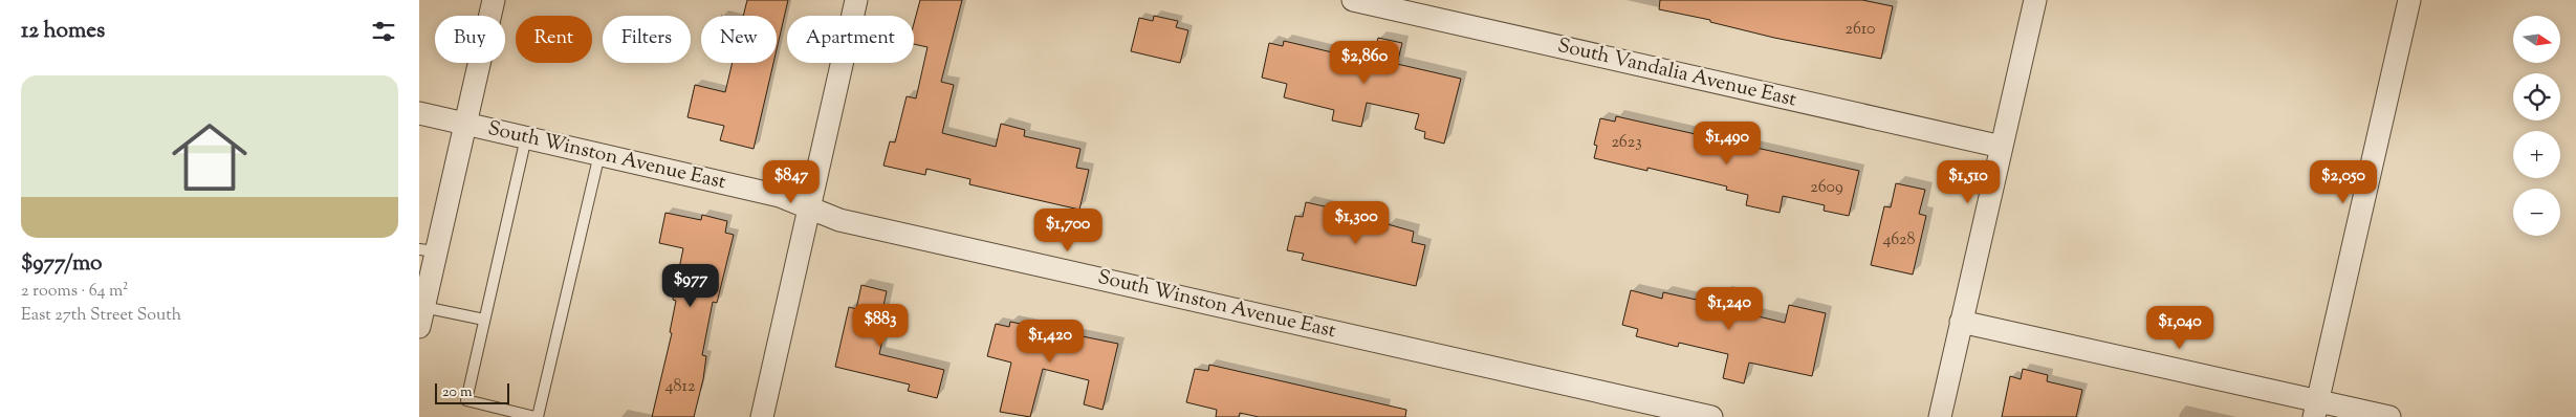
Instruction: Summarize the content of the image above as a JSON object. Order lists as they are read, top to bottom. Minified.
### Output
{"streets":{"street":["South Vandalia Avenue East","South Winston Avenue East"]},"house_numbers":["2610","2623","2609","4628","4812"],"scale_bar":"20 m","north":"right","page":{"heading":"12 homes","map_buttons":["+","−"],"chip":["Buy","Rent","Filters","New","Apartment"],"price":["$2,860","$1,490","$847","$1,510","$2,050","$1,300","$1,700","$977","$1,240","$883","$1,040","$1,420"],"list":[{"name":"$977/mo","note":"2 rooms · 64 m² · East 27th Street South"}],"scale":"20 m"}}
